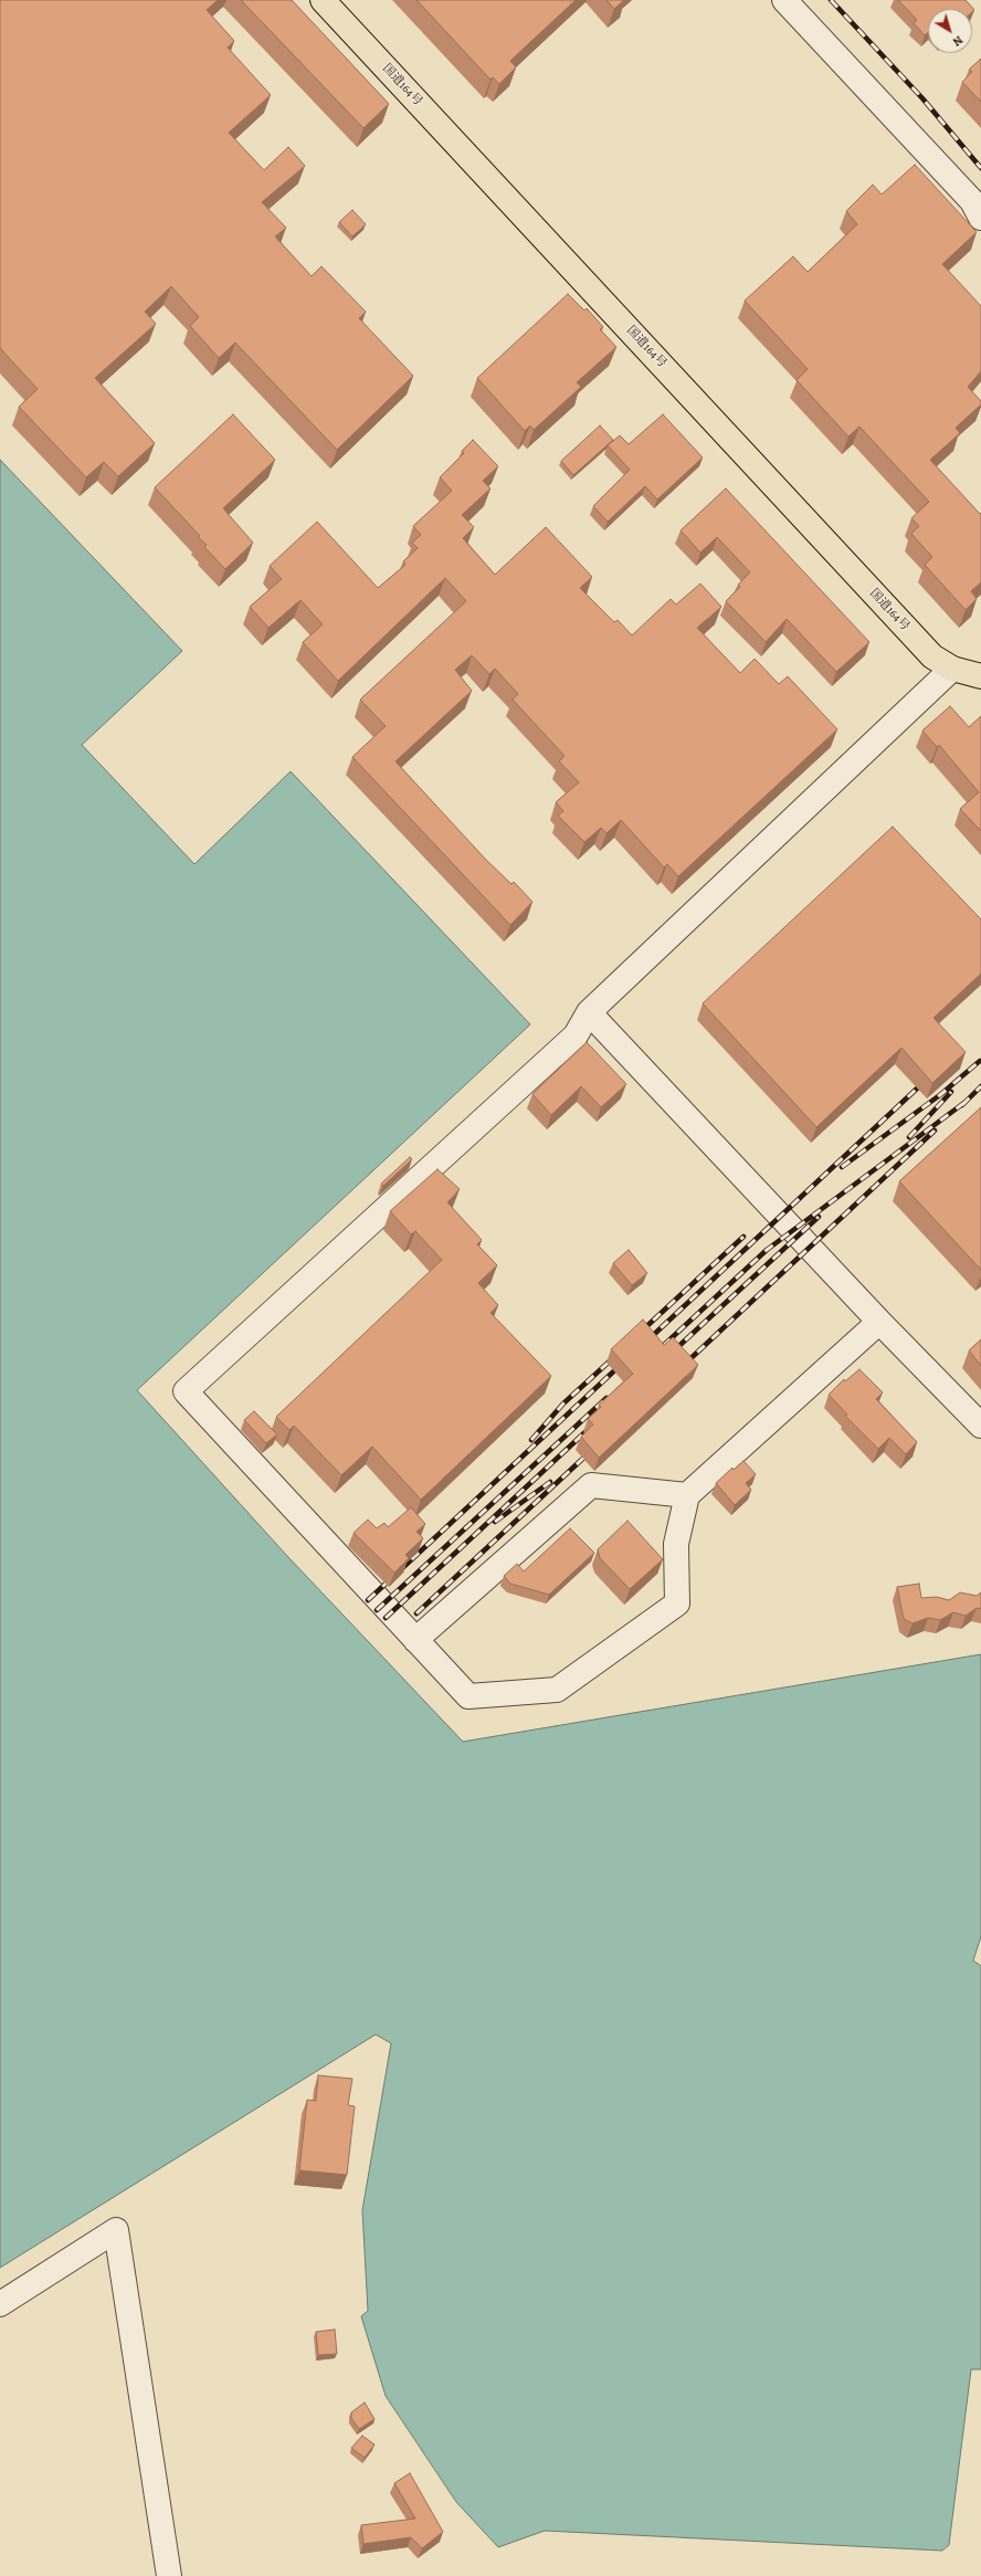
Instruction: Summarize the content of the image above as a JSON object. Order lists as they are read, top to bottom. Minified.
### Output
{"streets":{"highway":["国道164号"]},"north":"bottom right"}
